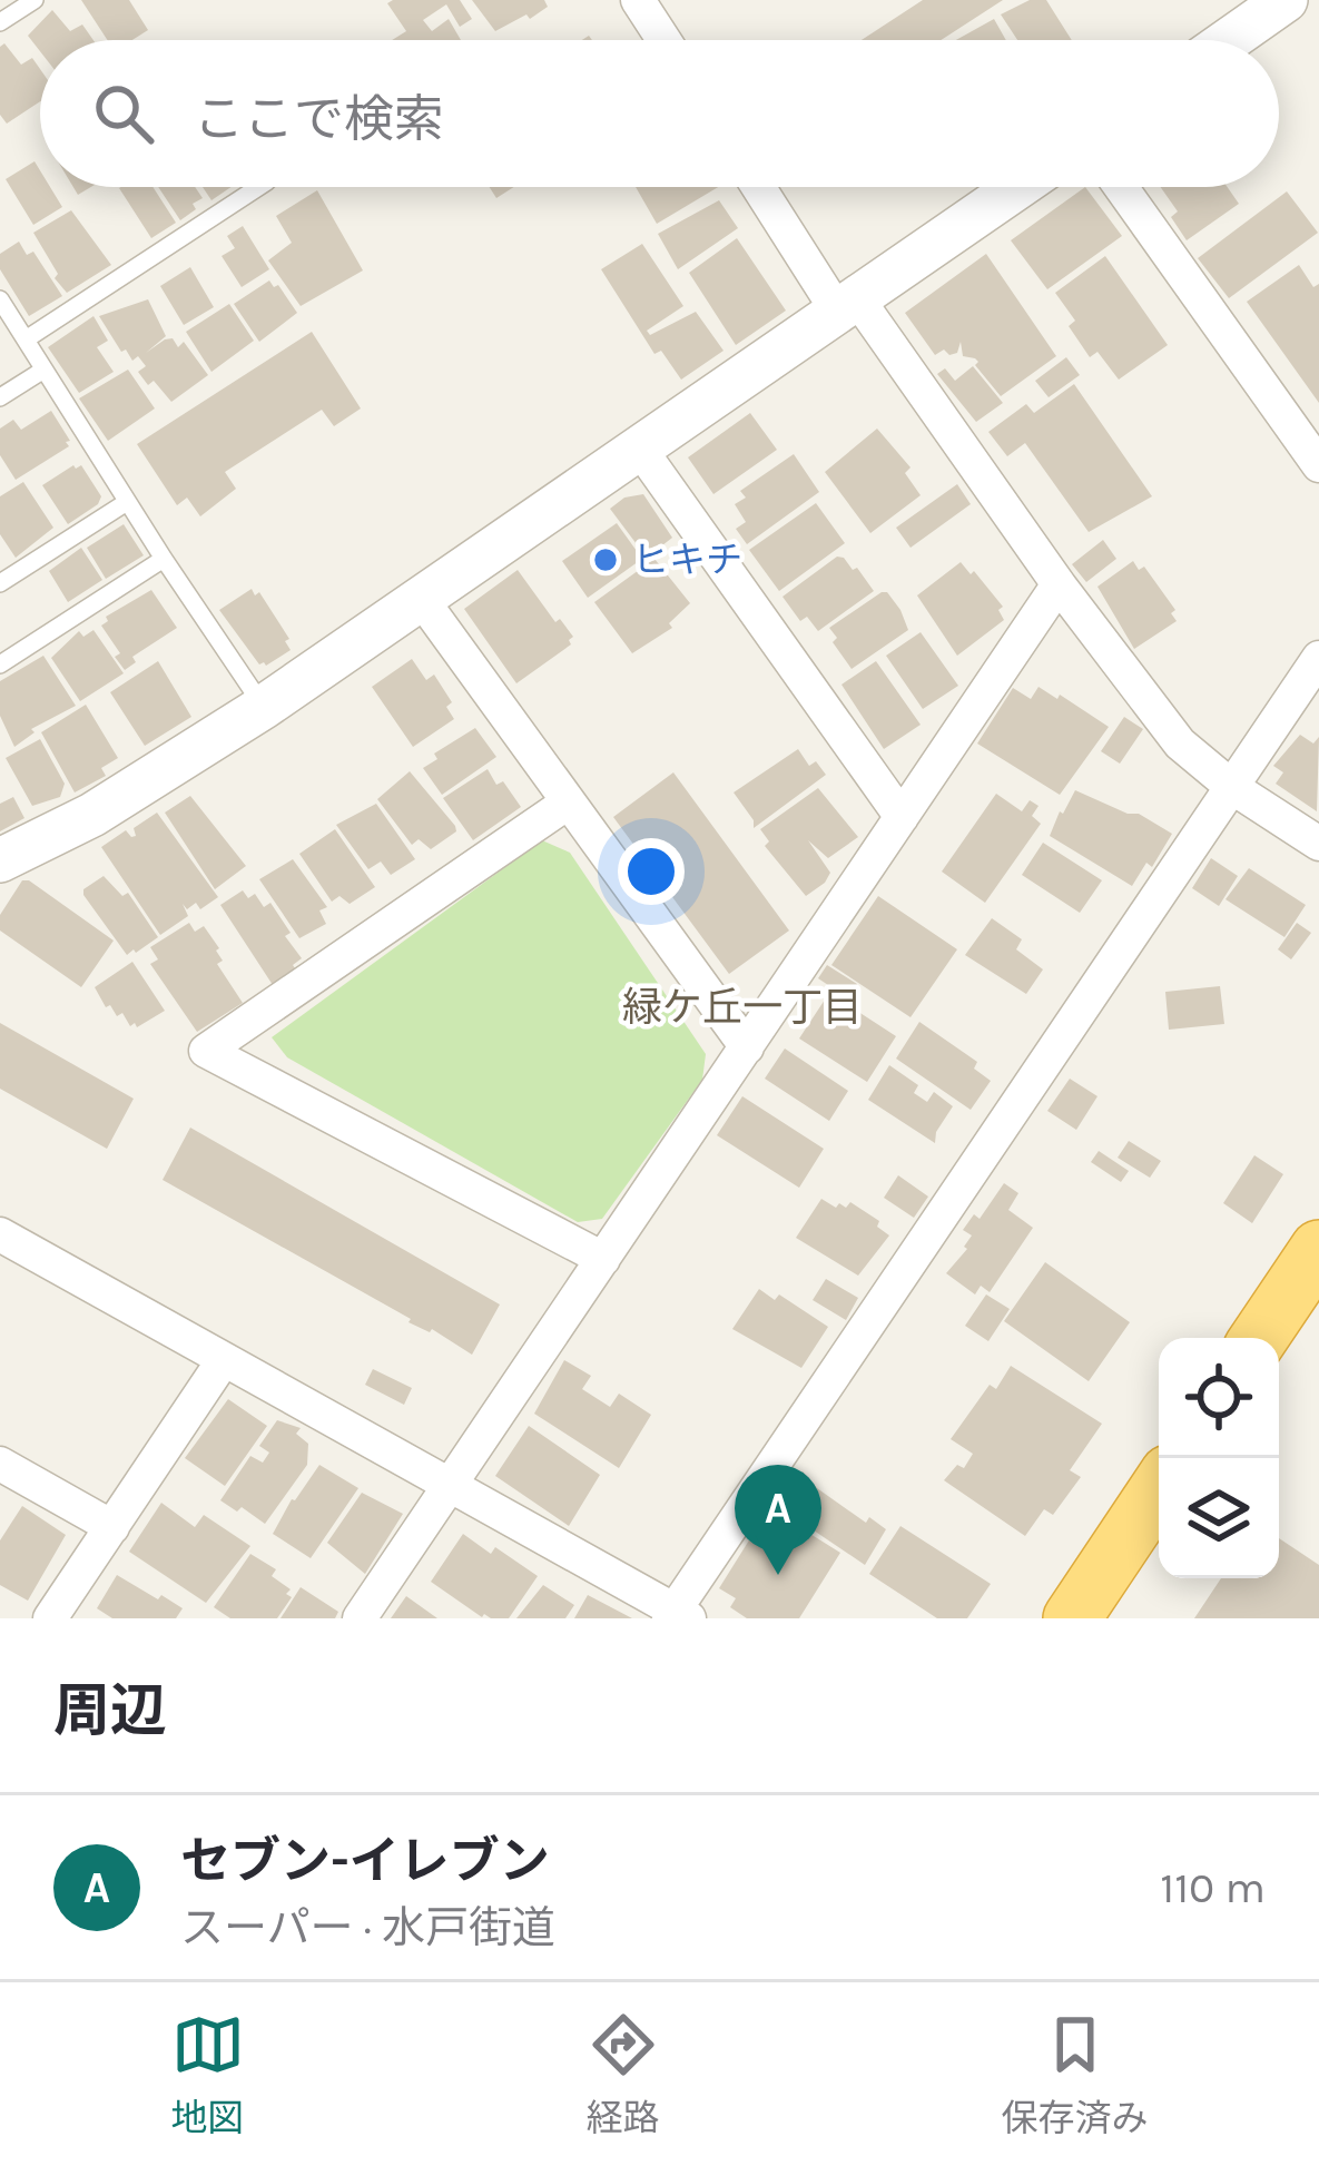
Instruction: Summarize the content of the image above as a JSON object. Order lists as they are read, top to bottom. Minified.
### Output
{"districts":["緑ケ丘一丁目"],"places":["ヒキチ"],"page":{"search":"ここで検索","pins":"A","heading":"周辺","list":[{"mark":"A","name":"セブン-イレブン","note":"スーパー · 水戸街道","value":"110 m"}],"nav":["地図","経路","保存済み"]}}
